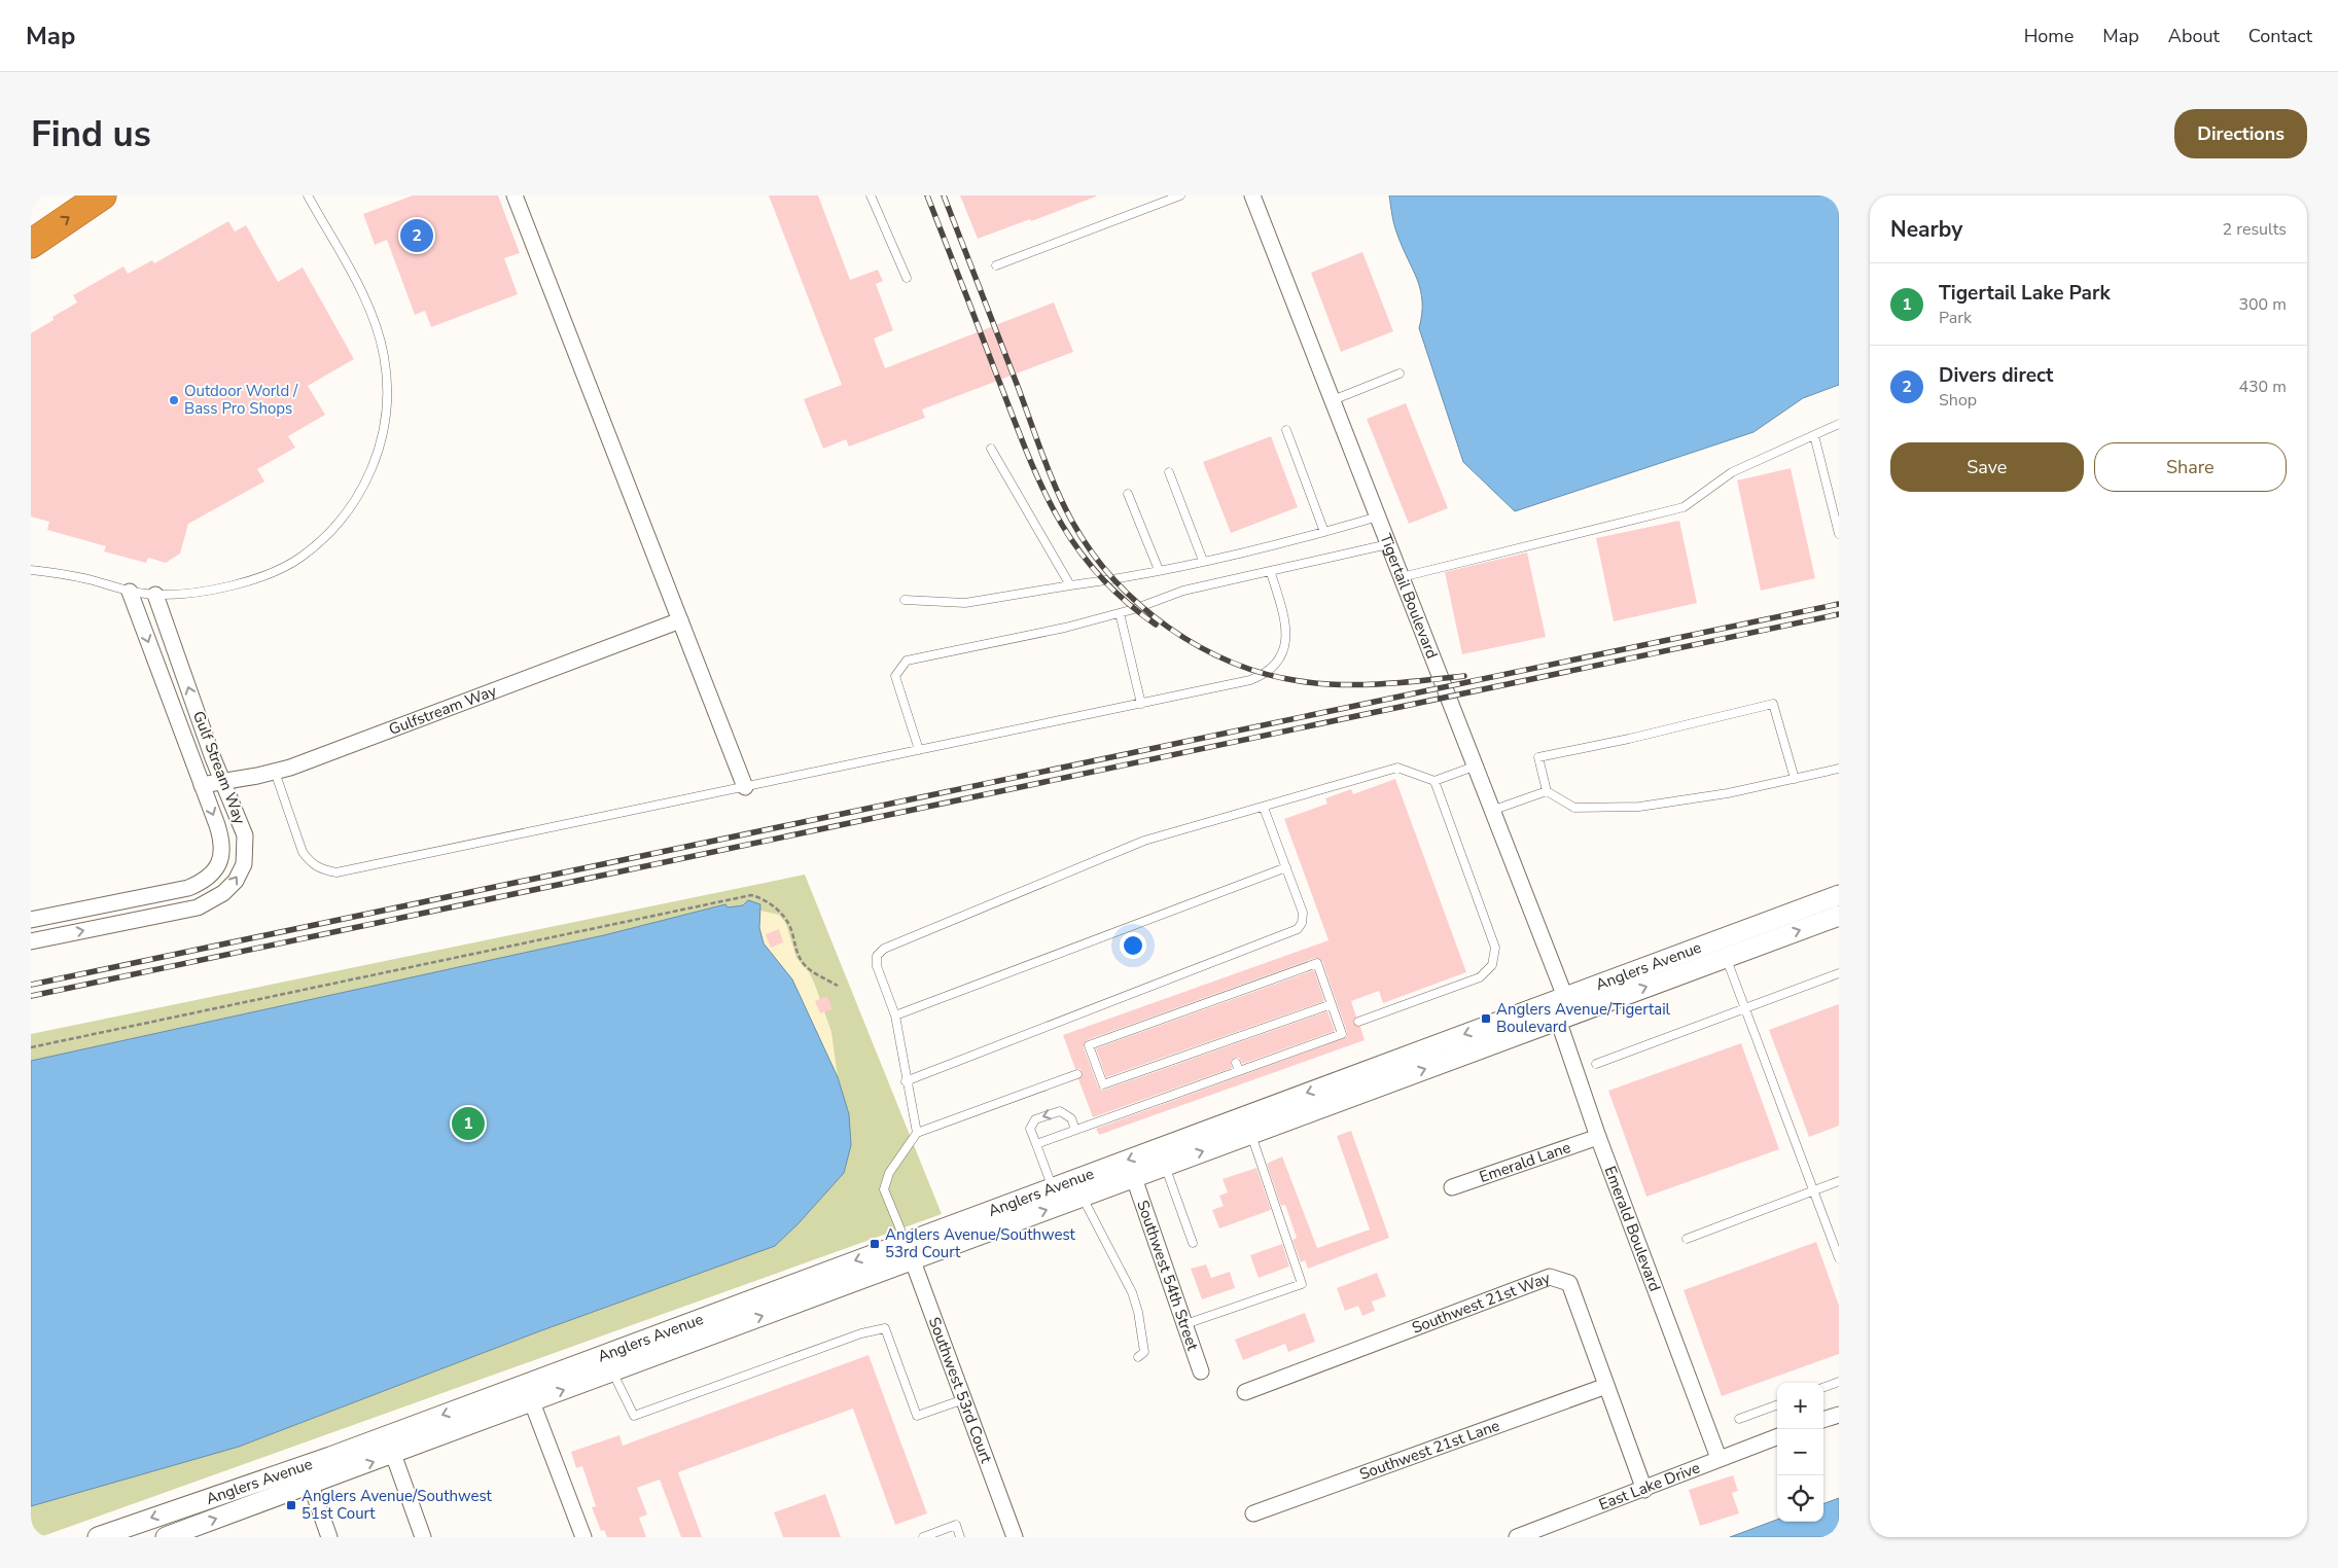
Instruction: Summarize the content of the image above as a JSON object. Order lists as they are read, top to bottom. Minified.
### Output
{"streets":{"street":["Tigertail Boulevard","Gulfstream Way","Gulf Stream Way","Anglers Avenue","Emerald Lane","Emerald Boulevard","Southwest 54th Street","Southwest 21st Way","Southwest 53rd Court","Southwest 21st Lane","East Lake Drive"]},"crossings":[["Tigertail Boulevard","Anglers Avenue"],["Gulfstream Way","Gulf Stream Way"],["Anglers Avenue","Emerald Boulevard"],["Anglers Avenue","Southwest 54th Street"],["Anglers Avenue","Southwest 53rd Court"],["Emerald Lane","Emerald Boulevard"],["Emerald Boulevard","East Lake Drive"],["Southwest 21st Way","Southwest 21st Lane"],["Southwest 21st Way","East Lake Drive"]],"places":{"other":["Outdoor World / Bass Pro Shops"],"transit":["Anglers Avenue/Tigertail Boulevard","Anglers Avenue/Southwest 53rd Court","Anglers Avenue/Southwest 51st Court"]},"page":{"header":"Map","nav":["Home","Map","About","Contact"],"buttons":["Directions",["Save","Share"]],"title":"Find us","heading":["Nearby","2 results"],"pins":["2","1"],"list":[{"mark":"1","name":"Tigertail Lake Park","note":"Park","value":"300 m"},{"mark":"2","name":"Divers direct","note":"Shop","value":"430 m"}],"map_buttons":["+","−"]}}
